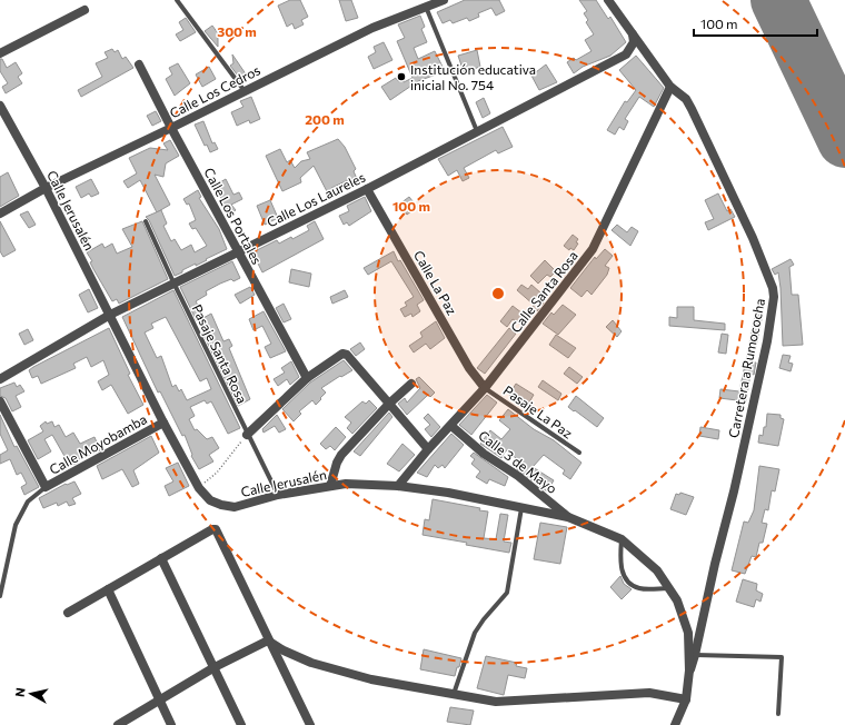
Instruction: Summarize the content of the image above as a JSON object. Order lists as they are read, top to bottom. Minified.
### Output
{"streets":{"street":["Calle Los Cedros","Calle Los Laureles","Calle Jerusalén","Calle Los Portales","Calle La Paz","Calle Santa Rosa","Carretera a Rumococha","Calle Moyobamba","Calle 3 de Mayo"],"lane":["Pasaje Santa Rosa","Pasaje La Paz"]},"crossings":[["Calle Los Cedros","Calle Jerusalén"],["Calle Los Cedros","Calle Los Portales"],["Calle Los Laureles","Calle Jerusalén"],["Calle Los Laureles","Calle Los Portales"],["Calle Los Laureles","Calle La Paz"],["Calle Los Laureles","Pasaje Santa Rosa"],["Calle Los Laureles","Carretera a Rumococha"],["Calle Jerusalén","Calle Santa Rosa"],["Calle Jerusalén","Pasaje Santa Rosa"],["Calle Jerusalén","Carretera a Rumococha"],["Calle Jerusalén","Calle Moyobamba"],["Calle Jerusalén","Calle 3 de Mayo"],["Calle La Paz","Calle Santa Rosa"],["Calle La Paz","Pasaje La Paz"],["Calle Santa Rosa","Carretera a Rumococha"],["Calle Santa Rosa","Pasaje La Paz"],["Calle Santa Rosa","Calle 3 de Mayo"]],"places":["Institución educativa inicial No. 754"],"scale_bar":"100 m","north":"left","rings":["300 m","200 m","100 m"]}
